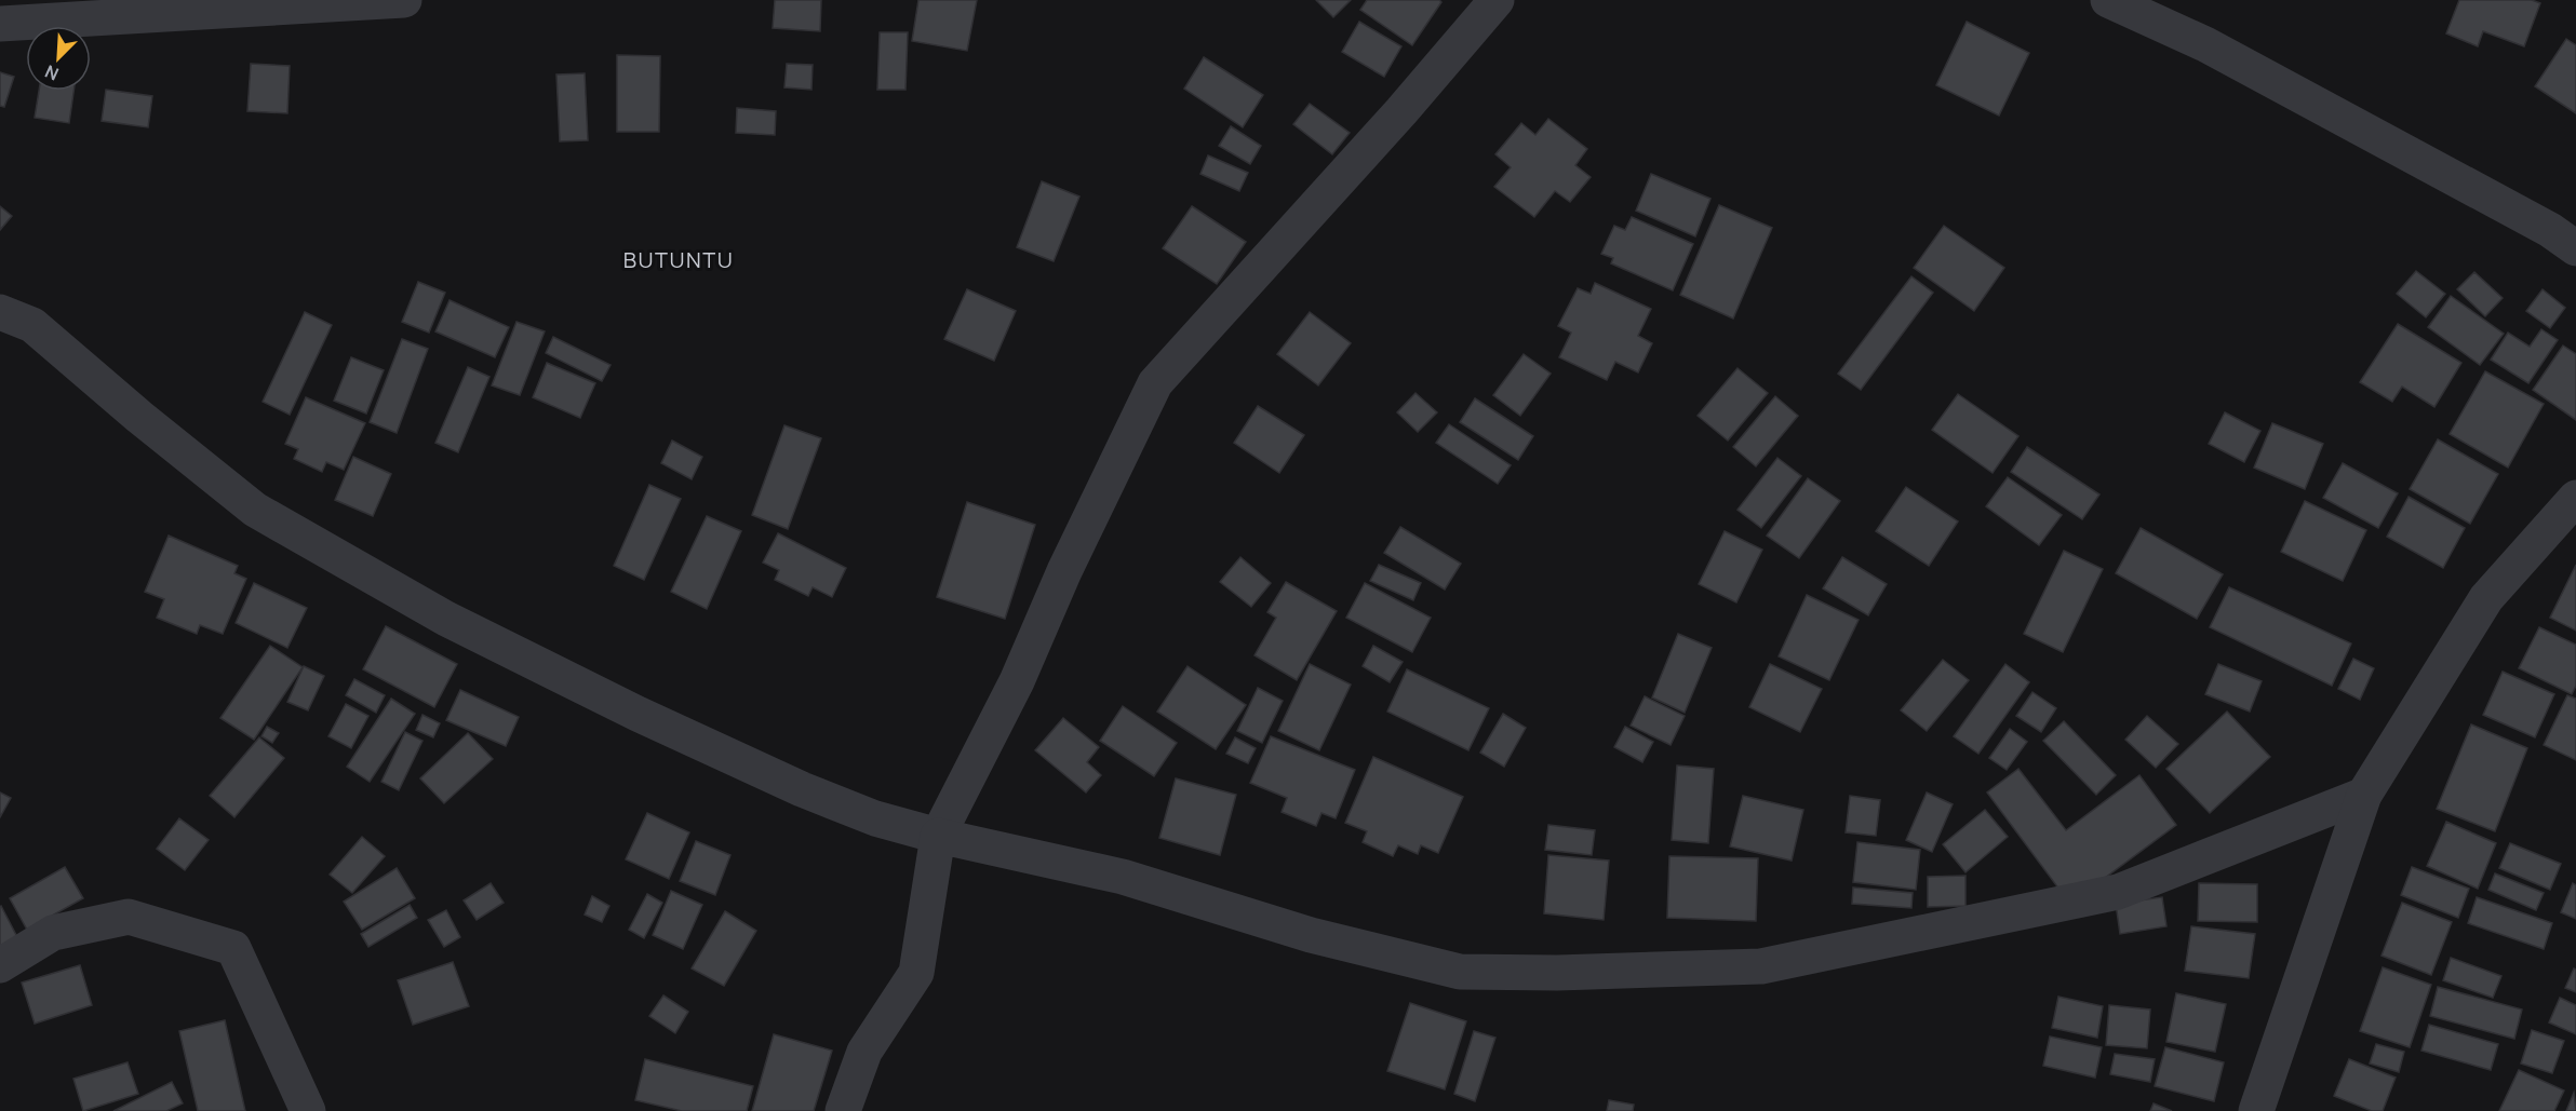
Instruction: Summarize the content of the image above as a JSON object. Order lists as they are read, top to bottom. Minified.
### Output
{"districts":["BUTUNTU"],"north":"bottom left"}
